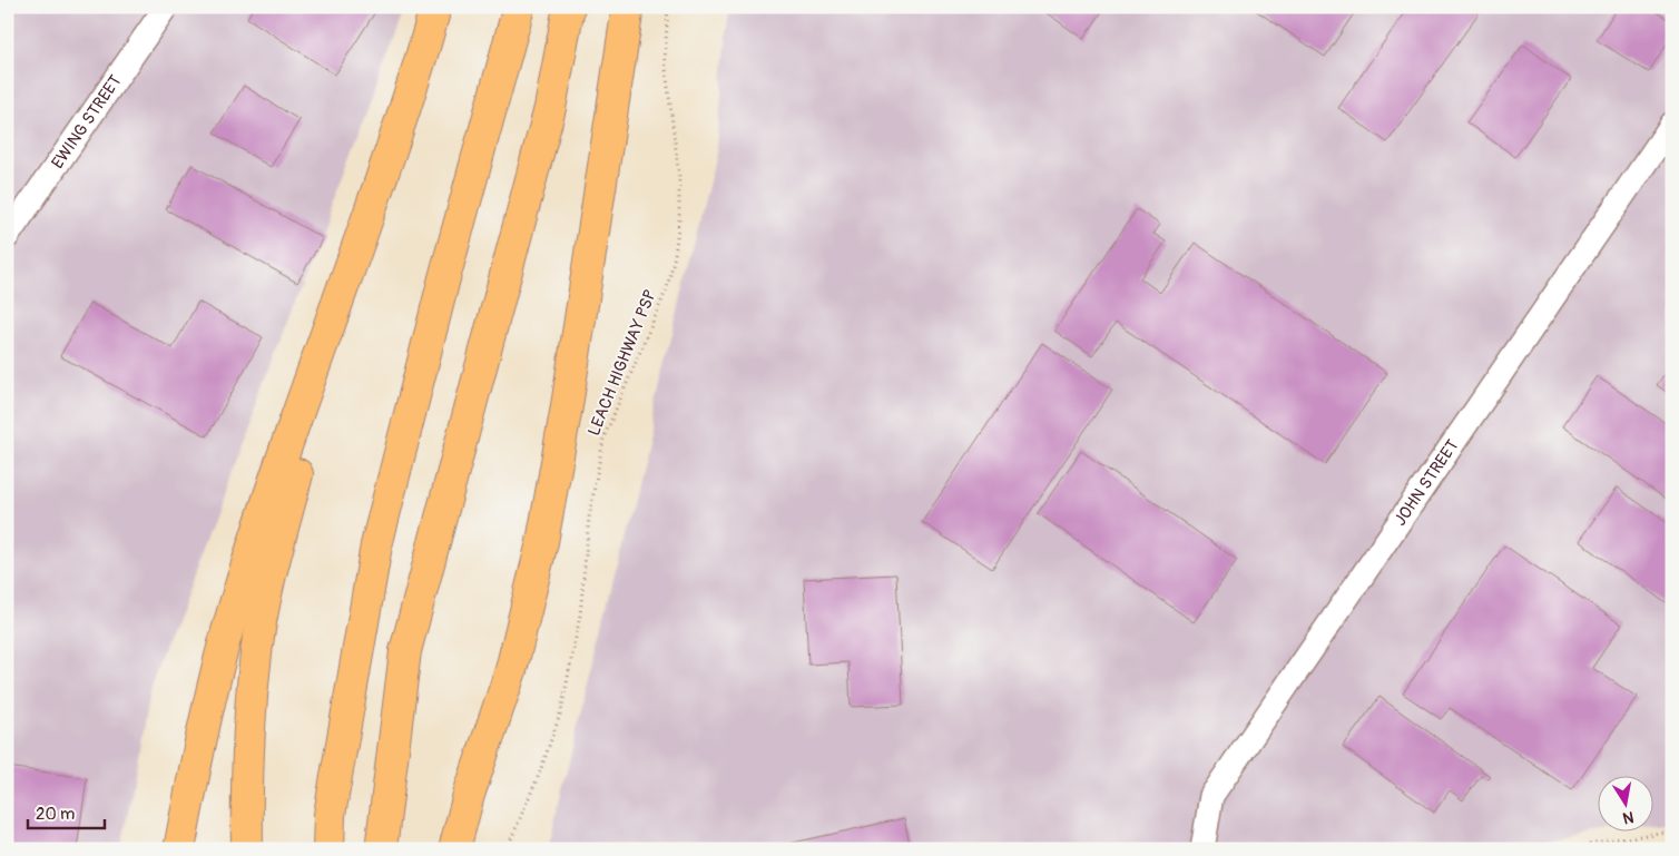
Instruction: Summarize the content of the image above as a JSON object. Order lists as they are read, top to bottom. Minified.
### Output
{"streets":{"street":["EWING STREET","JOHN STREET"],"path":["LEACH HIGHWAY PSP"]},"scale_bar":"20 m","north":"bottom"}
